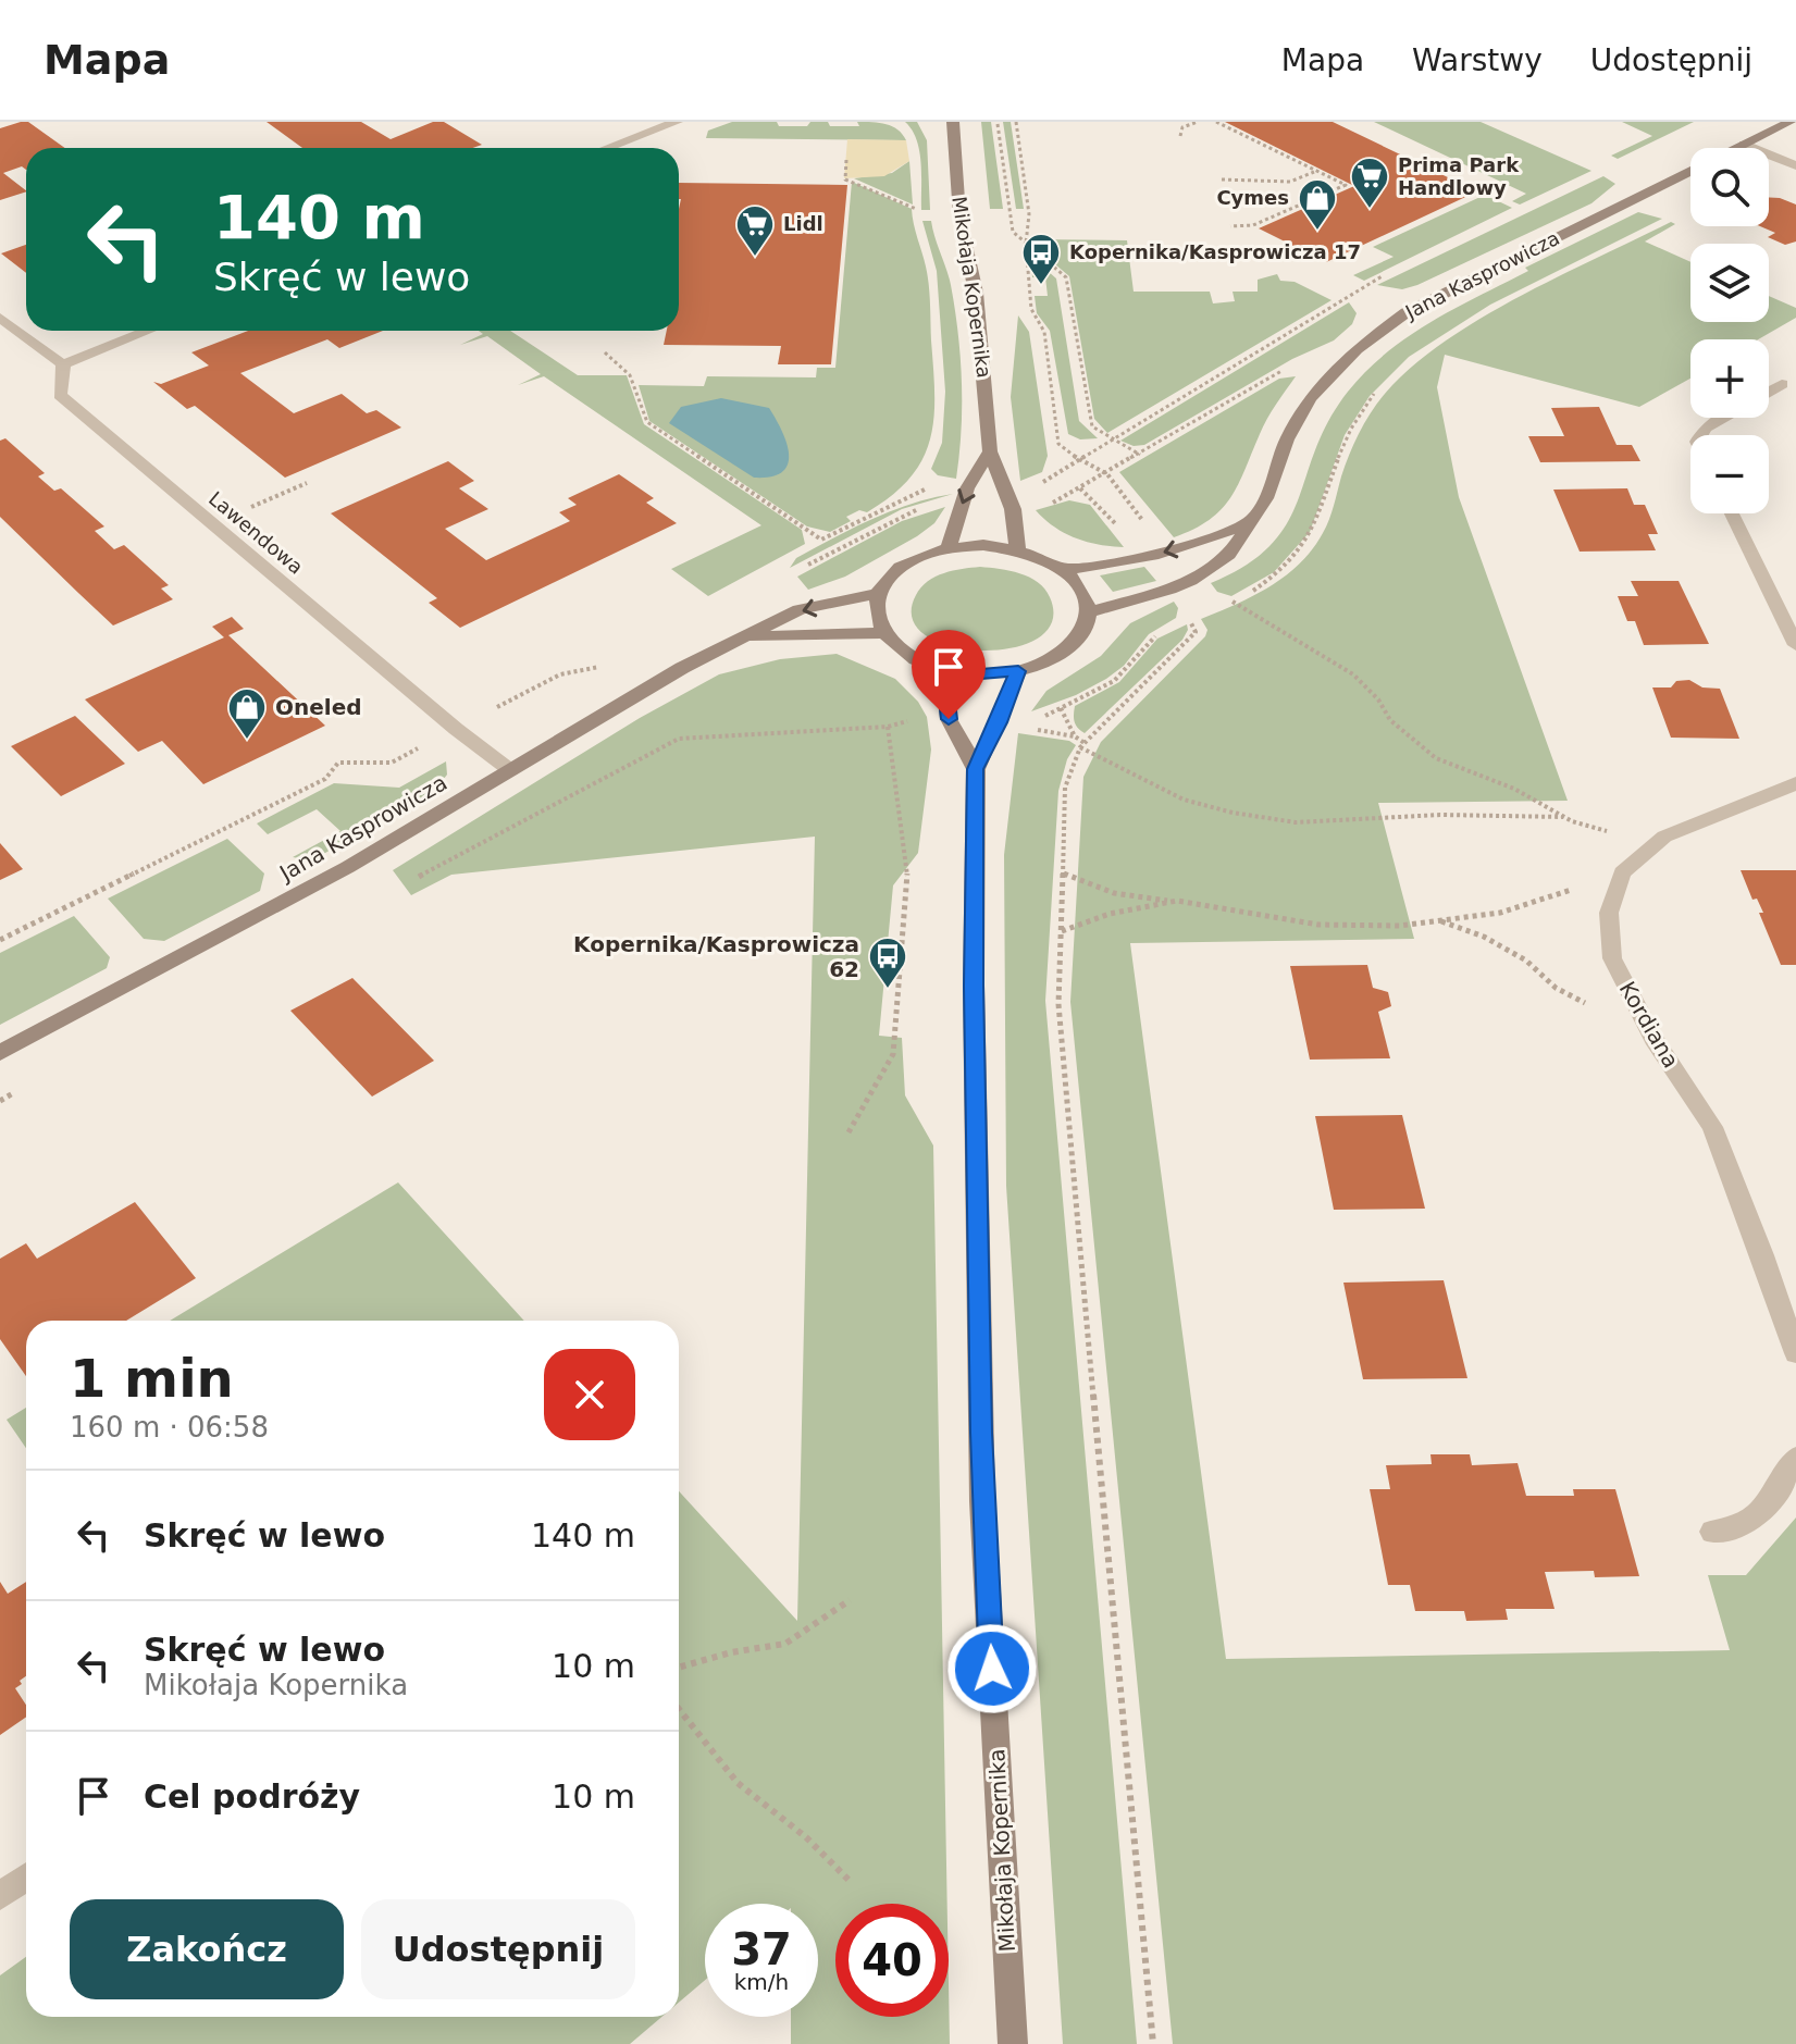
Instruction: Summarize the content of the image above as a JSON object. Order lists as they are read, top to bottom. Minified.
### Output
{"streets":{"street":["Jana Kasprowicza","Mikołaja Kopernika","Lawendowa","Kordiana"]},"crossings":[["Jana Kasprowicza","Mikołaja Kopernika"],["Jana Kasprowicza","Lawendowa"]],"places":{"supermarket":["Prima Park Handlowy","Lidl"],"shop":["Cymes","Oneled"],"bus stop":["Kopernika/Kasprowicza 17","Kopernika/Kasprowicza 62"]},"page":{"header":"Mapa","nav":["Mapa","Warstwy","Udostępnij"],"map_buttons":["+","−"],"turn":["140 m","Skręć w lewo"],"heading":["1 min","160 m · 06:58"],"list":[{"name":"Skręć w lewo","value":"140 m"},{"name":"Skręć w lewo","note":"Mikołaja Kopernika","value":"10 m"},{"name":"Cel podróży","value":"10 m"}],"buttons":["Zakończ","Udostępnij"],"speed":"37 km/h","limit":"40"}}
